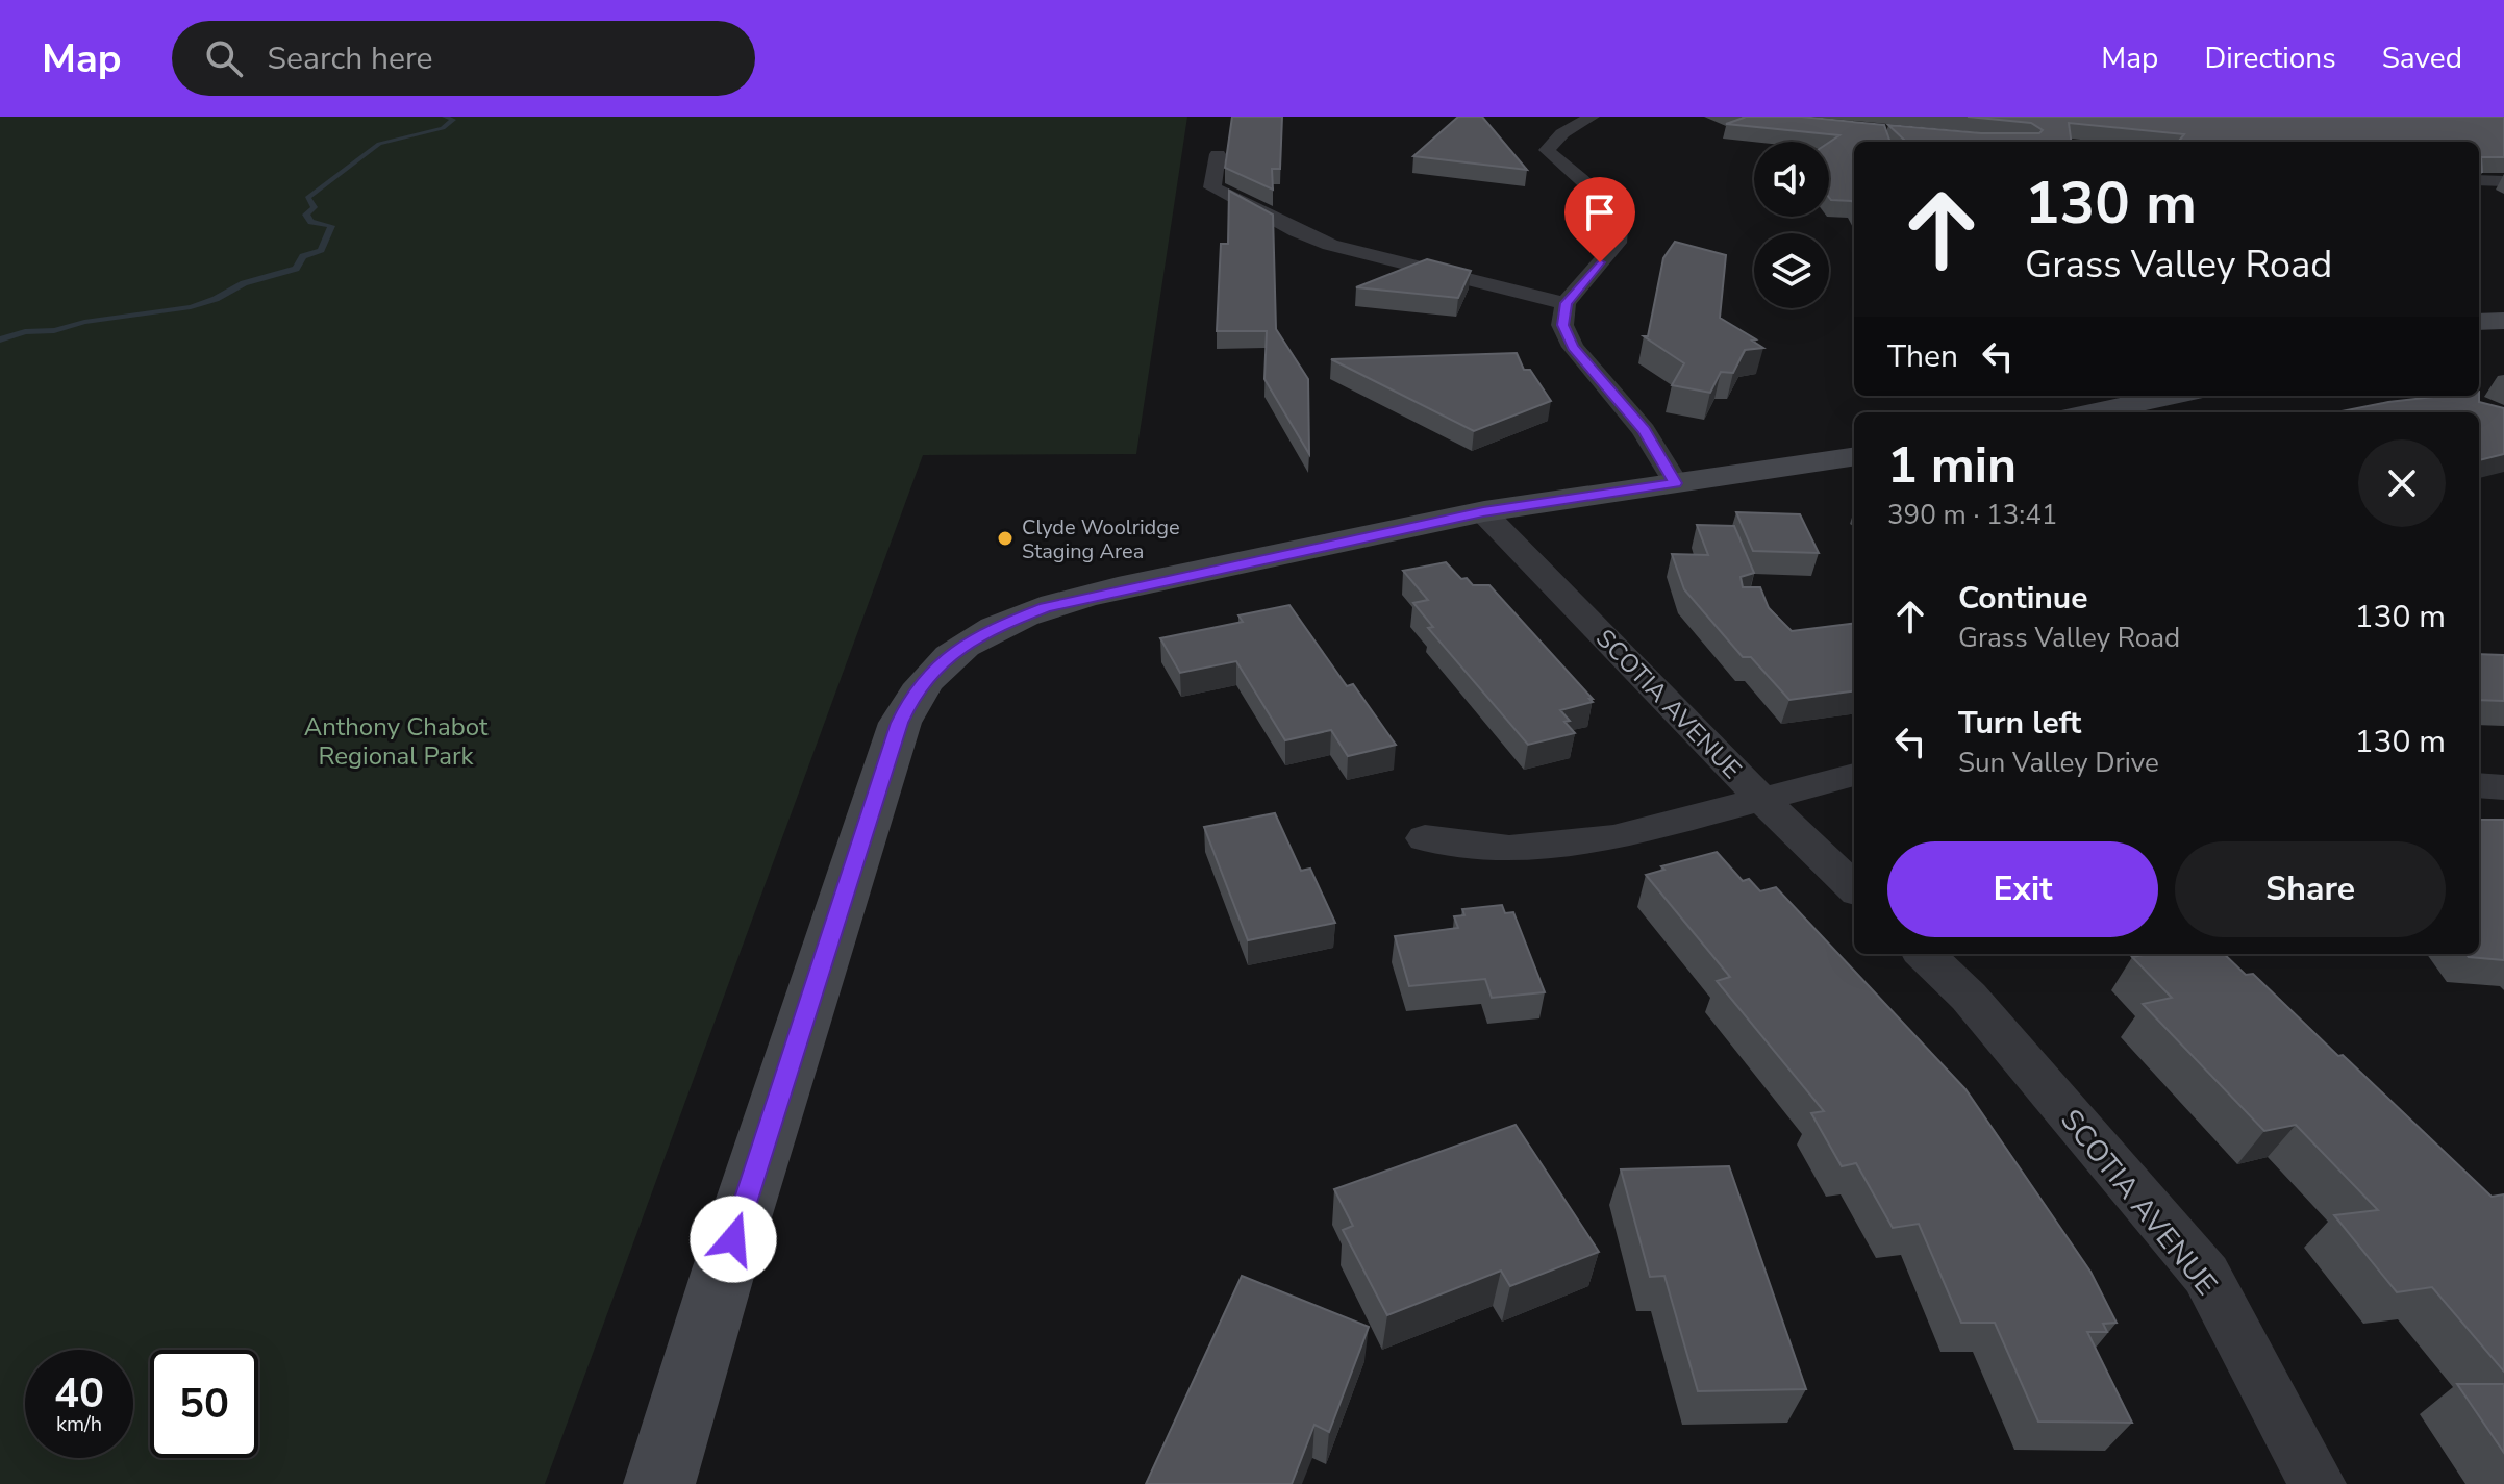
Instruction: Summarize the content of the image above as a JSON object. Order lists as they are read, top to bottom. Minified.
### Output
{"streets":{"street":["SCOTIA AVENUE"]},"parks":["Anthony Chabot Regional Park"],"places":["Clyde Woolridge Staging Area"],"page":{"header":"Map","search":"Search here","nav":["Map","Directions","Saved"],"turn":["130 m","Grass Valley Road"],"then":"Then","heading":["1 min","390 m · 13:41"],"list":[{"name":"Continue","note":"Grass Valley Road","value":"130 m"},{"name":"Turn left","note":"Sun Valley Drive","value":"130 m"}],"buttons":["Exit","Share"],"speed":"40 km/h","limit":"50"}}
